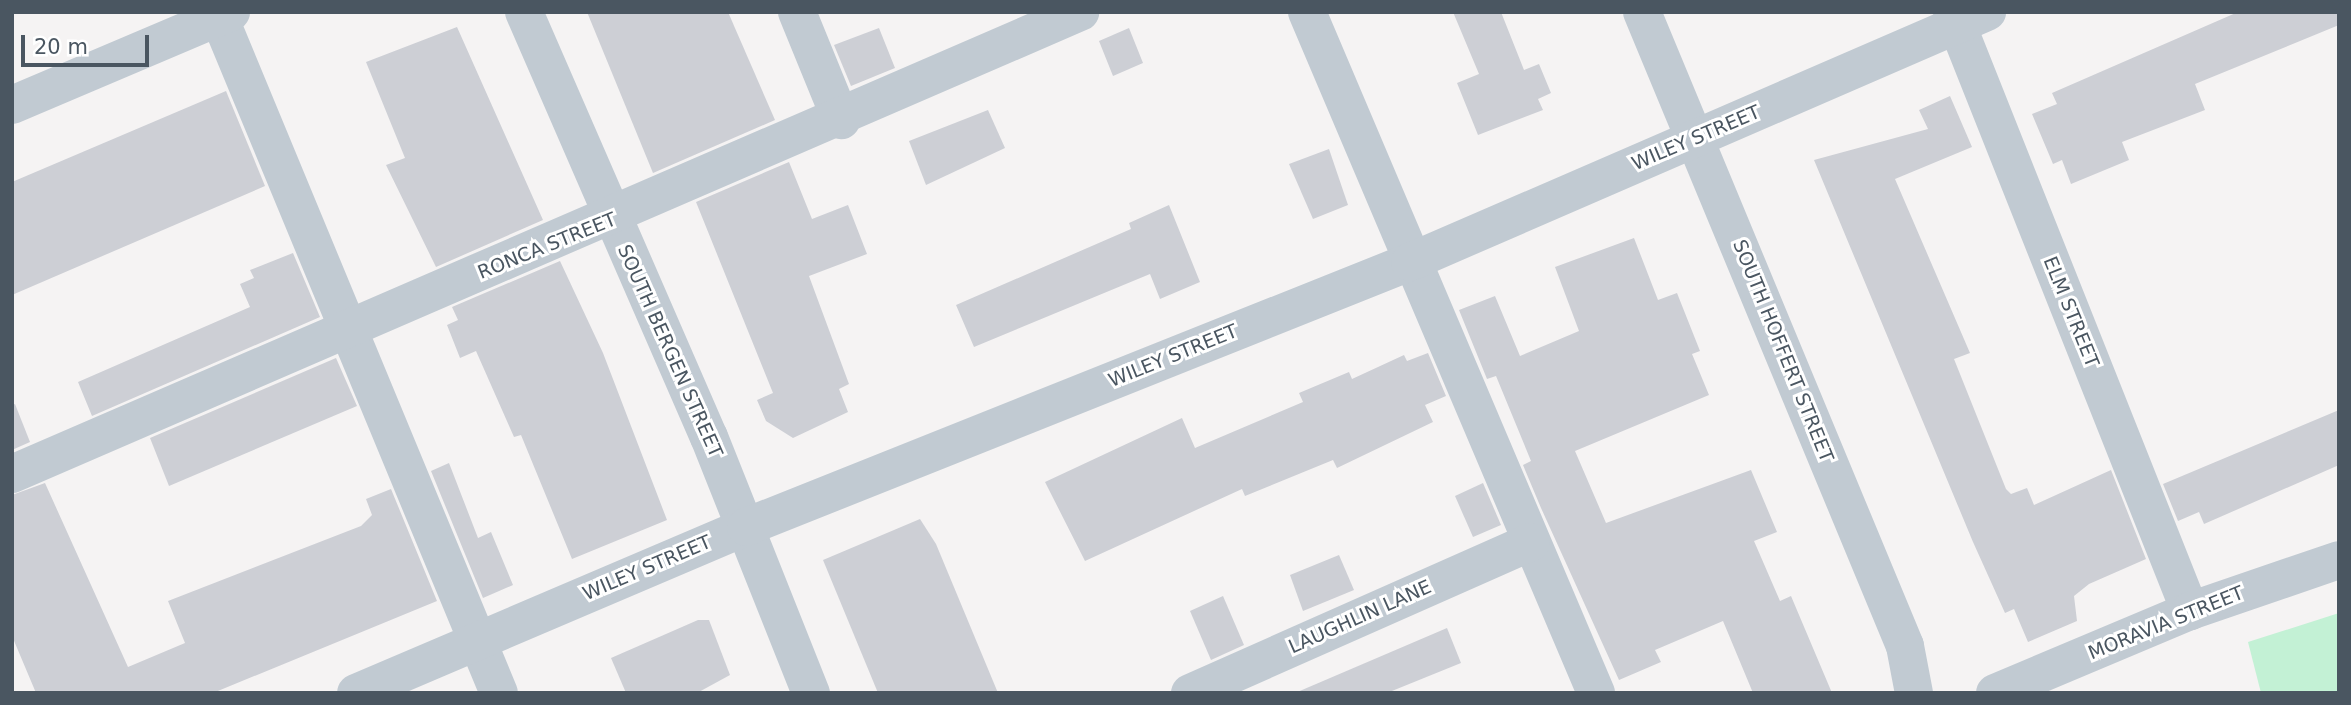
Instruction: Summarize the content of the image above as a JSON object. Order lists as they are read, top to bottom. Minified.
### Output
{"streets":{"street":["WILEY STREET","RONCA STREET","ELM STREET","SOUTH BERGEN STREET","SOUTH HOFFERT STREET","LAUGHLIN LANE","MORAVIA STREET"]},"crossings":[["WILEY STREET","ELM STREET"],["WILEY STREET","SOUTH BERGEN STREET"],["WILEY STREET","SOUTH HOFFERT STREET"],["RONCA STREET","SOUTH BERGEN STREET"],["ELM STREET","MORAVIA STREET"]],"scale_bar":"20 m"}
